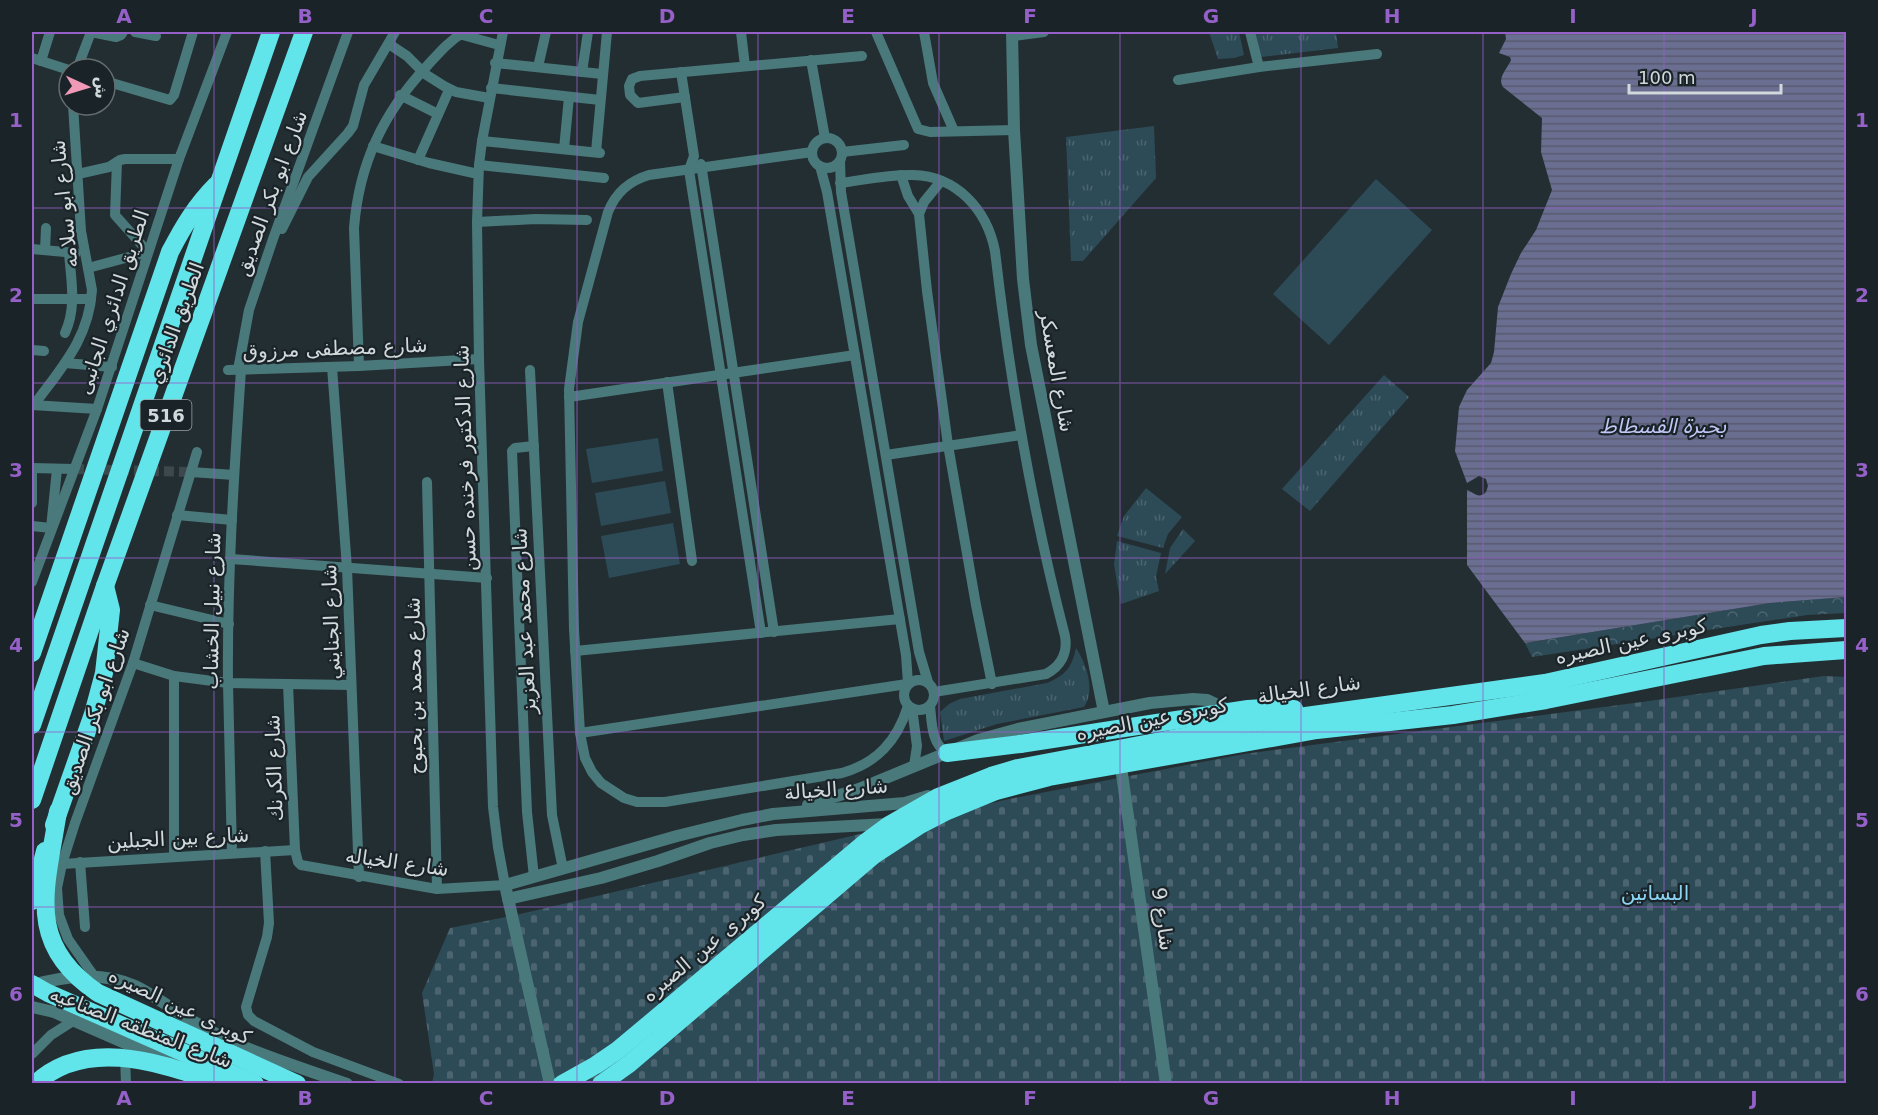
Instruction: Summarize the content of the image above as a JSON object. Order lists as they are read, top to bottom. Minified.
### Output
{"streets":{"highway":["الطريق الدائري","516","كوبرى عين الصيره"],"street":["شارع ابو بكر الصديق","شارع ابو سلامه","الطريق الدائري الجانبى","شارع مصطفى مرزوق","شارع المعسكر","شارع الدكتور فرخنده حسن","شارع نبيل الخشاب","شارع محمد عبد العزيز","شارع الجنايني","شارع محمد بن بحبوح","شارع الخيالة","شارع الكرنك","شارع بين الجبلين","شارع الخياله","شارع 9","شارع المنطقه الصناعيه"]},"crossings":[["شارع ابو بكر الصديق","شارع مصطفى مرزوق"],["شارع ابو بكر الصديق","شارع نبيل الخشاب"],["شارع ابو بكر الصديق","شارع بين الجبلين"],["شارع ابو بكر الصديق","شارع المنطقه الصناعيه"],["شارع مصطفى مرزوق","شارع الدكتور فرخنده حسن"],["شارع مصطفى مرزوق","شارع نبيل الخشاب"],["شارع مصطفى مرزوق","شارع الجنايني"],["شارع الدكتور فرخنده حسن","شارع الخيالة"],["شارع الدكتور فرخنده حسن","شارع الخياله"],["شارع نبيل الخشاب","شارع بين الجبلين"],["شارع محمد عبد العزيز","شارع الخيالة"],["شارع الجنايني","شارع الخياله"],["شارع محمد بن بحبوح","شارع الخياله"],["شارع الخيالة","شارع الخياله"],["شارع الخيالة","شارع 9"],["شارع الكرنك","شارع بين الجبلين"],["شارع الكرنك","شارع الخياله"],["شارع بين الجبلين","شارع الخياله"]],"water":["بحيرة الفسطاط"],"parks":["البساتين"],"scale_bar":"100 m","north":"right","grid":{"columns":["A","B","C","D","E","F","G","H","I","J"],"rows":["1","2","3","4","5","6"]}}
